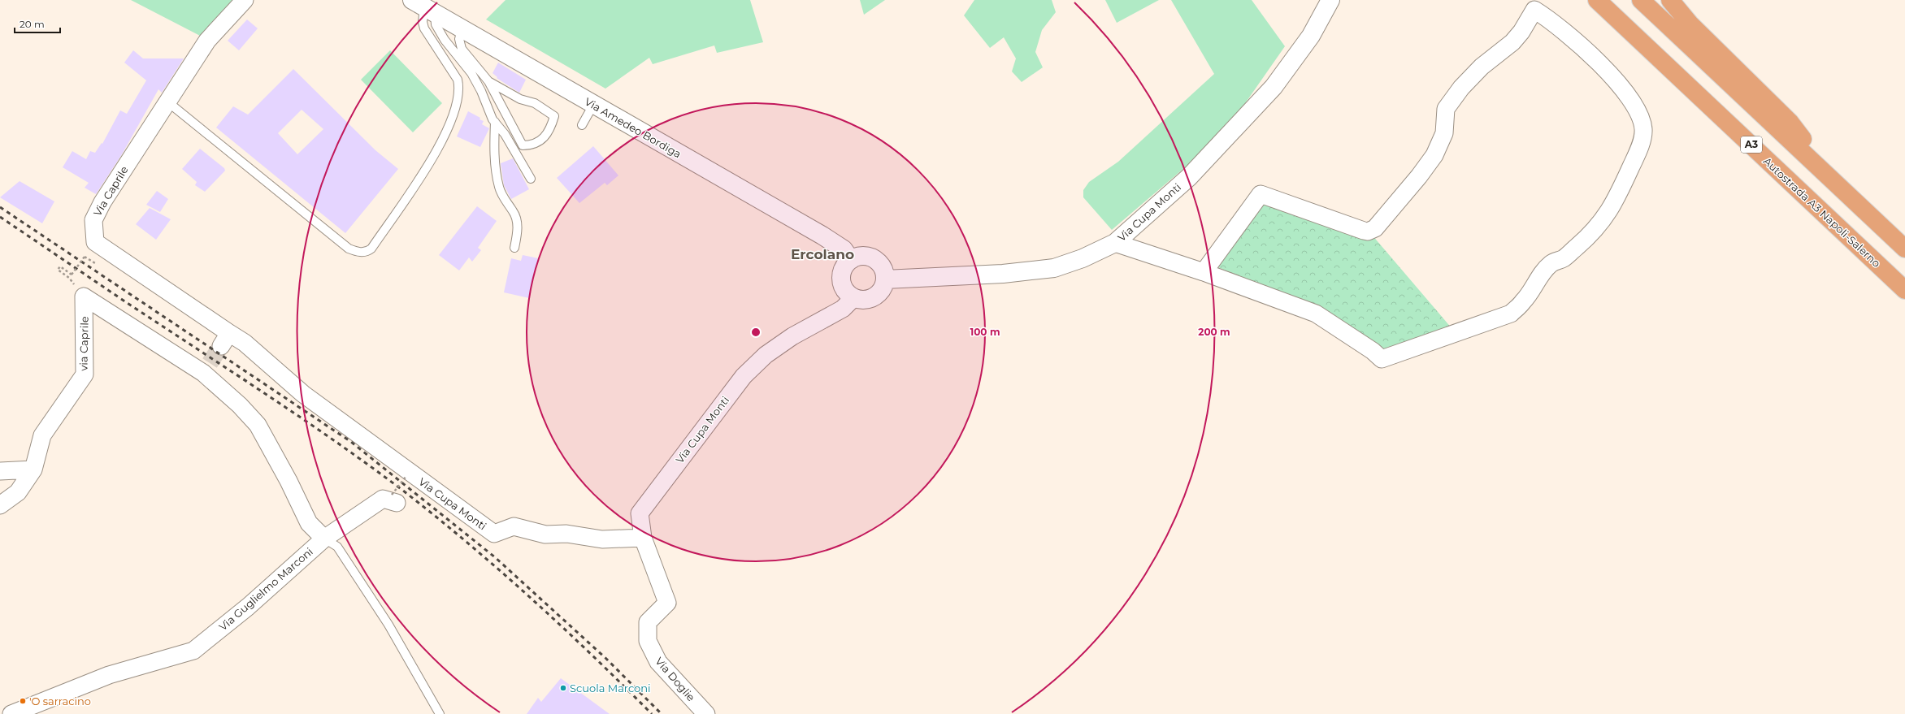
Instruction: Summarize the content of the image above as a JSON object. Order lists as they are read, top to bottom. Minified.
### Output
{"streets":{"highway":["A3","Autostrada A3 Napoli-Salerno"],"street":["Via Amedeo Bordiga","Via Caprile","Via Cupa Monti","via Caprile","Via Guglielmo Marconi","Via Doglie"]},"crossings":[["Via Amedeo Bordiga","Via Cupa Monti"],["Via Caprile","Via Cupa Monti"],["Via Cupa Monti","Via Doglie"],["via Caprile","Via Guglielmo Marconi"]],"districts":["Ercolano"],"places":["Scuola Marconi","'O sarracino"],"scale_bar":"20 m","rings":["100 m","200 m"]}
